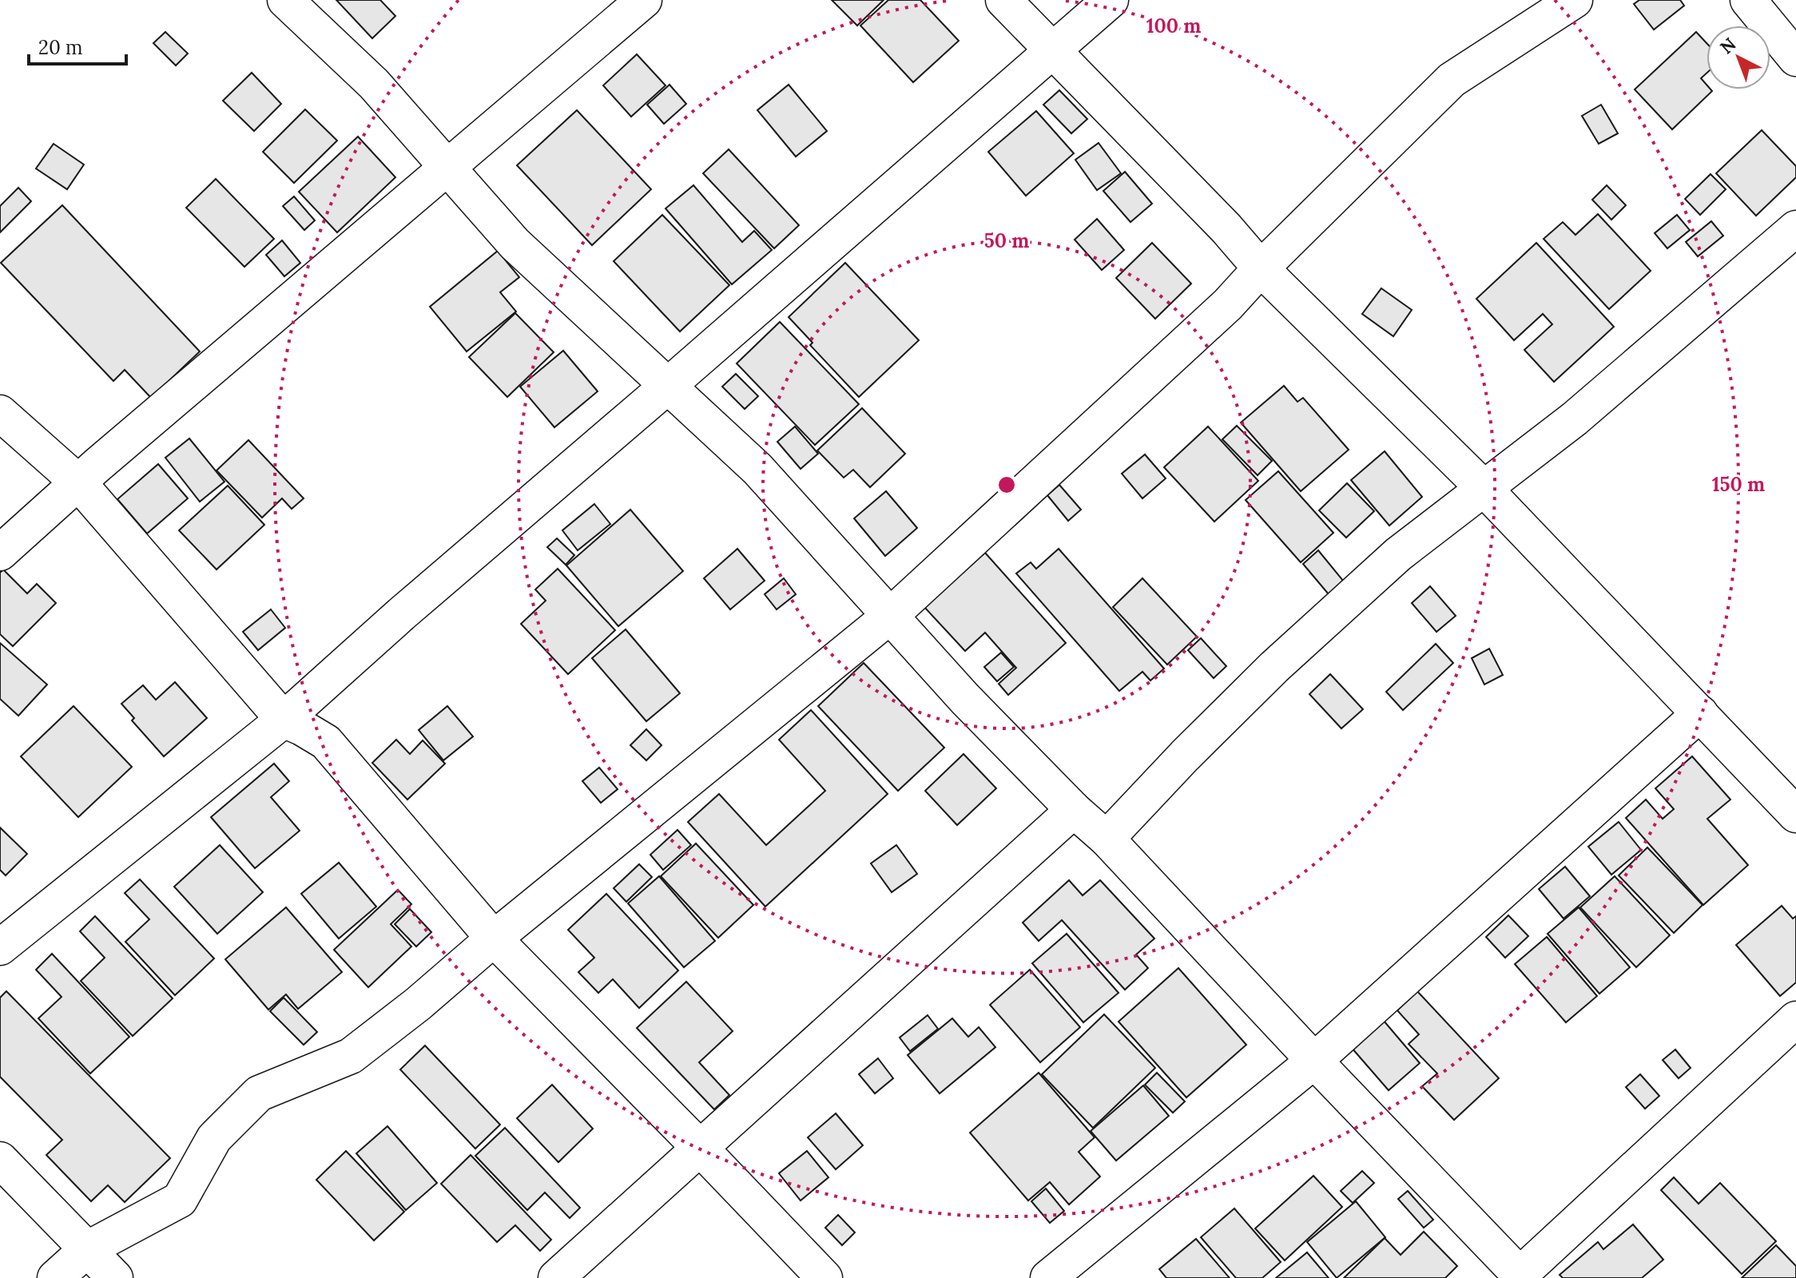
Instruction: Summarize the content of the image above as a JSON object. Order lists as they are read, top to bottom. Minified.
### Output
{"scale_bar":"20 m","north":"top left","rings":["100 m","50 m","150 m"]}
